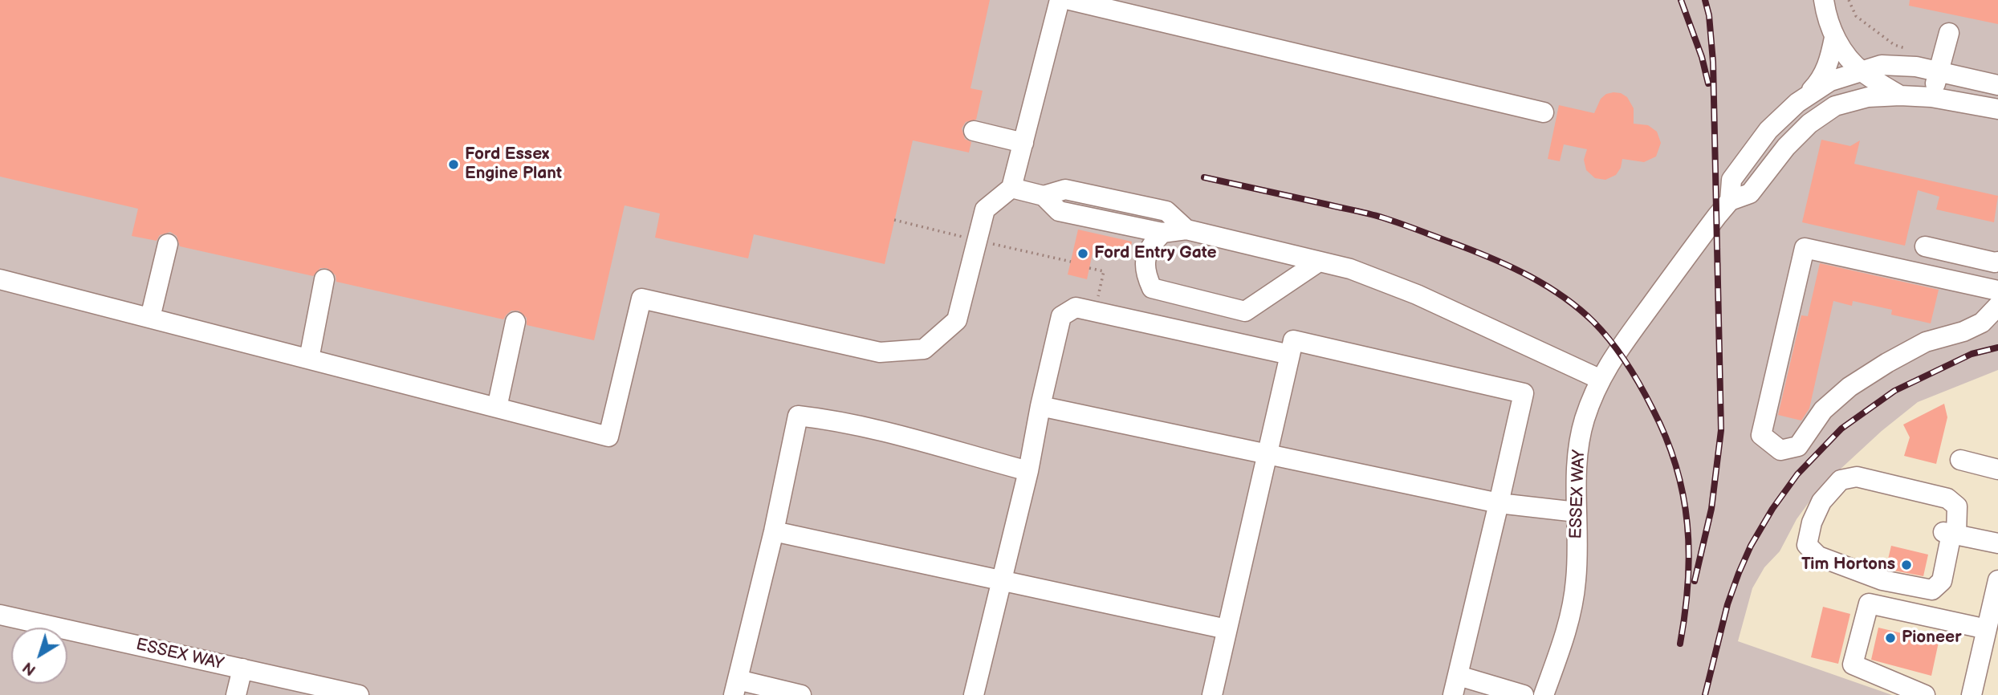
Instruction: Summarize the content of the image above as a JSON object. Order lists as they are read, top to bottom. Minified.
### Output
{"streets":{"street":["ESSEX WAY"]},"places":["Ford Essex Engine Plant","Ford Entry Gate","Tim Hortons","Pioneer"],"north":"bottom left"}
